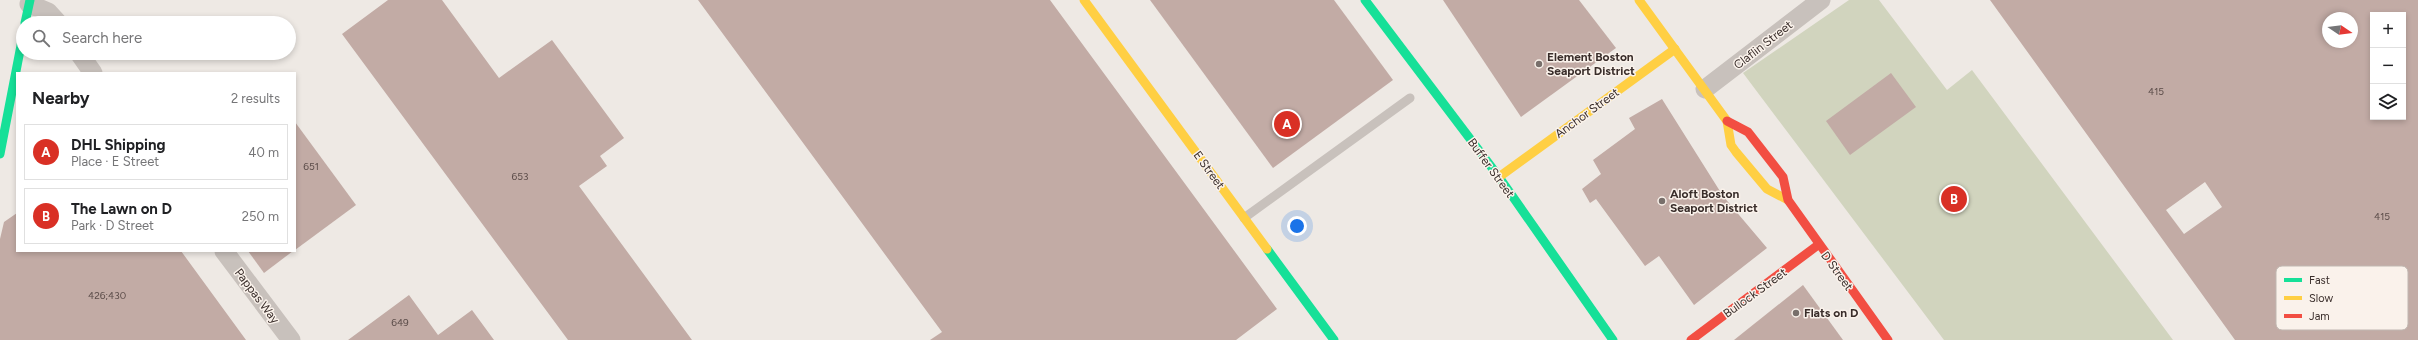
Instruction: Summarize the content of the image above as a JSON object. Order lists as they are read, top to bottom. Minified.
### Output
{"streets":{"street":["Claflin Street","Anchor Street","Buffer Street","E Street","D Street","Bullock Street","Pappas Way"]},"crossings":[["Claflin Street","D Street"],["Anchor Street","Buffer Street"],["Anchor Street","D Street"],["D Street","Bullock Street"]],"places":["Element Boston Seaport District","Aloft Boston Seaport District","Flats on D"],"house_numbers":["415","651","653","415","426;430","649"],"legend":["Fast","Slow","Jam"],"north":"right","page":{"map_buttons":["+","−"],"search":"Search here","heading":["Nearby","2 results"],"pins":["A","B"],"list":[{"mark":"A","name":"DHL Shipping","note":"Place · E Street","value":"40 m"},{"mark":"B","name":"The Lawn on D","note":"Park · D Street","value":"250 m"}]}}
